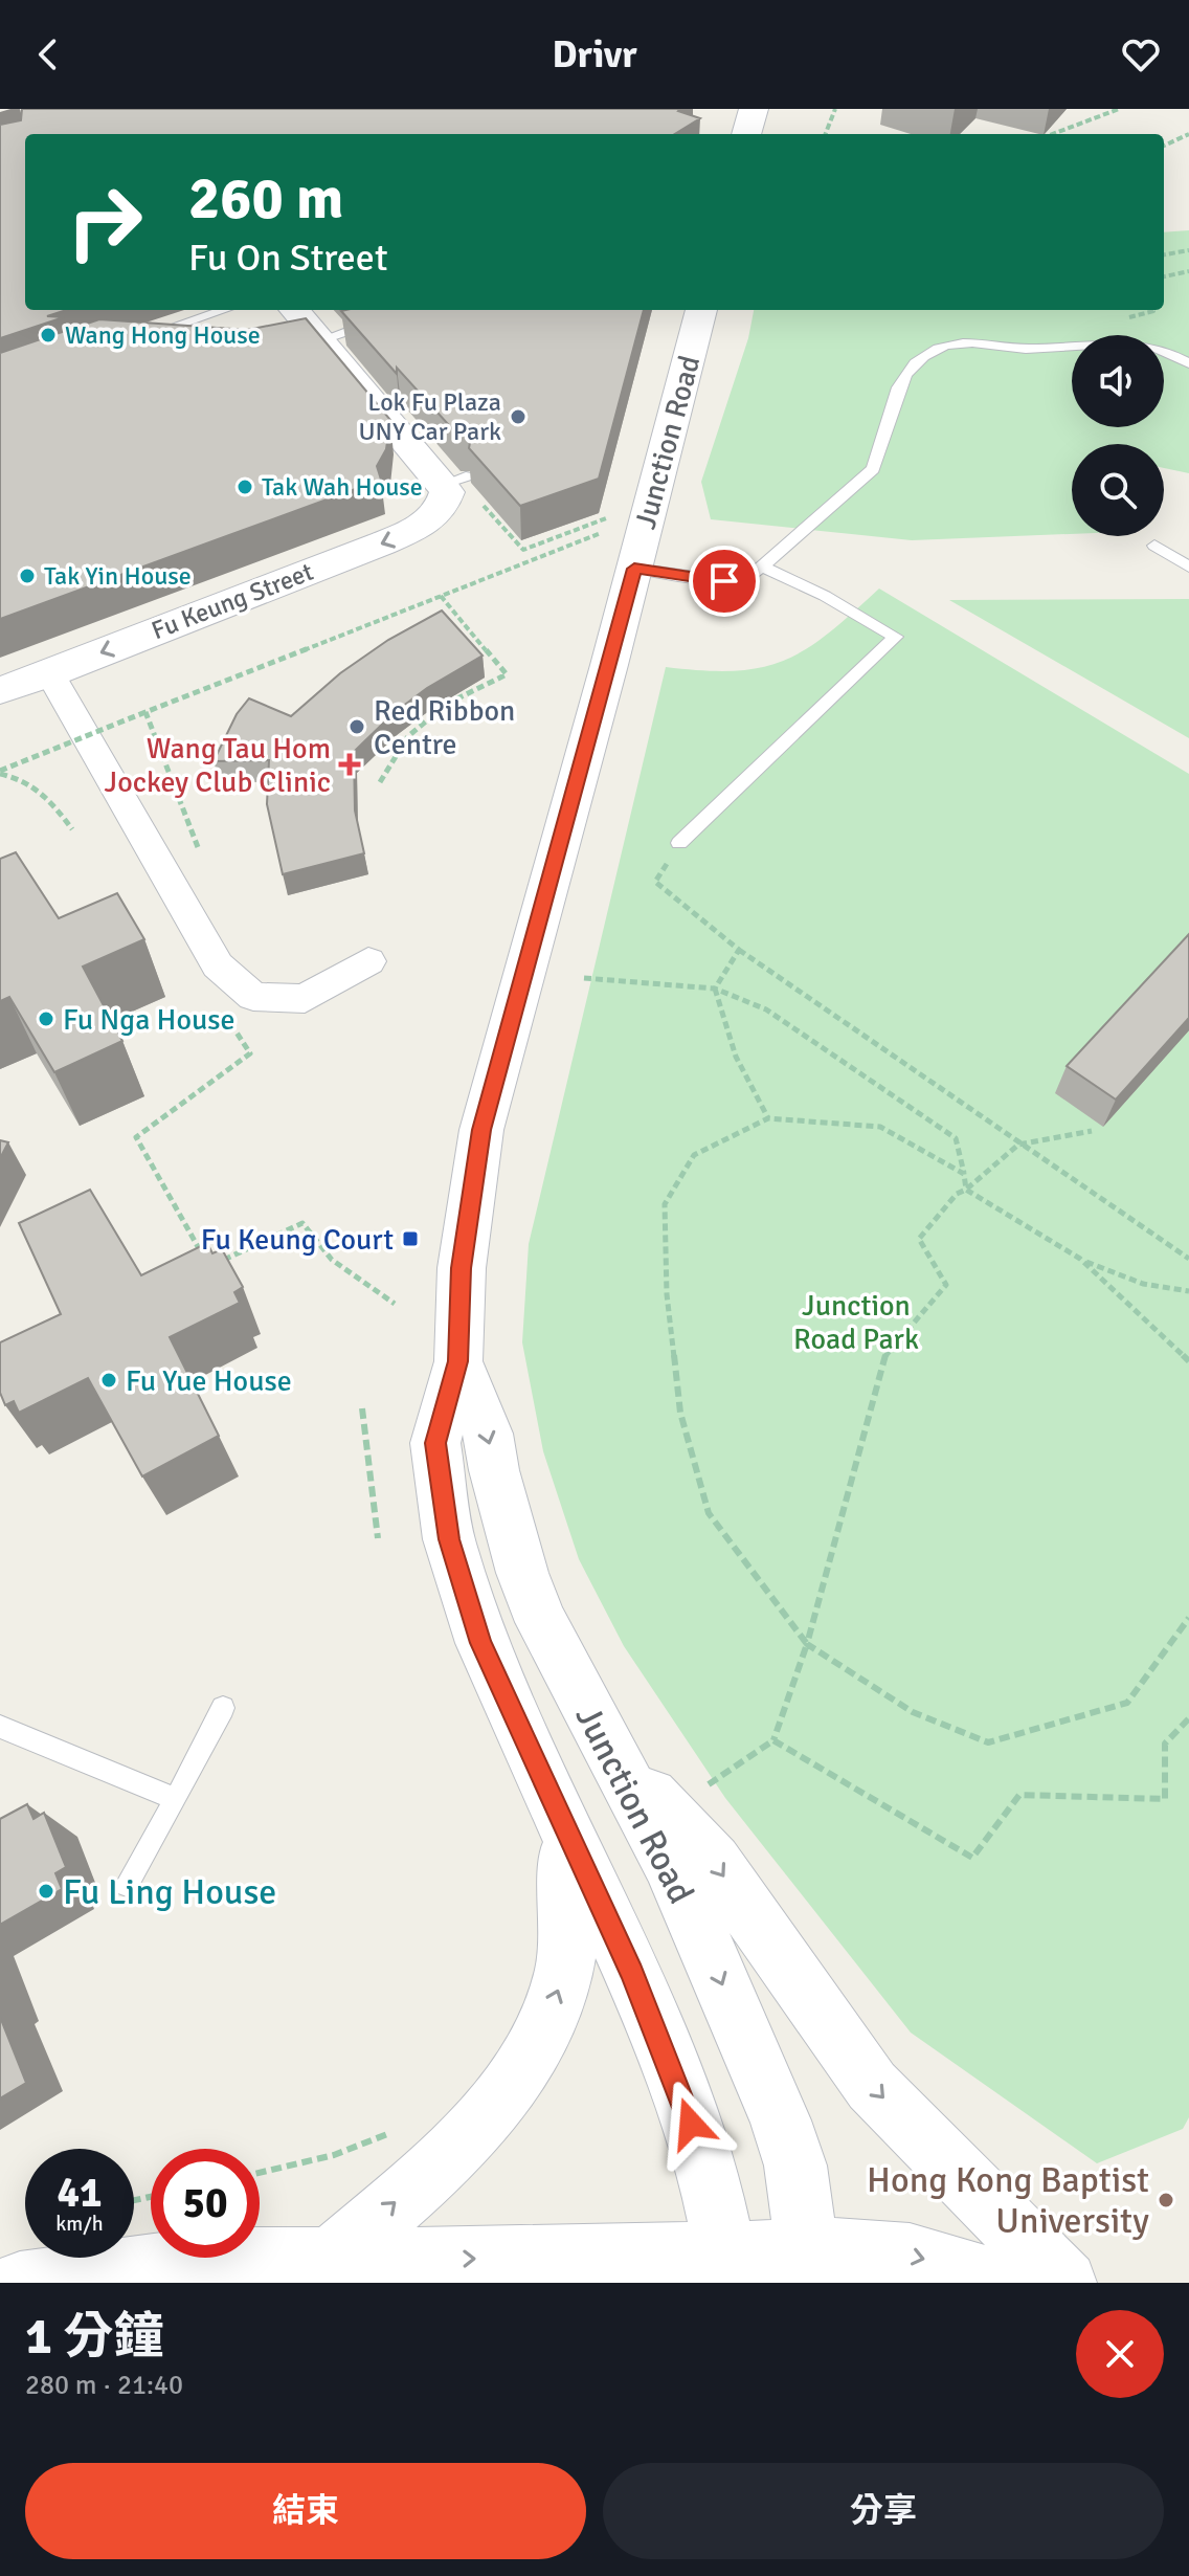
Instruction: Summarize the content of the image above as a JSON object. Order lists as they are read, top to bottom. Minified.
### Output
{"streets":{"main road":["Junction Road","Fu Keung Street"]},"parks":["Junction Road Park"],"places":{"other":["Wang Hong House","Lok Fu Plaza UNY Car Park","Tak Wah House","Tak Yin House","Red Ribbon Centre","Fu Nga House","Fu Yue House","Fu Ling House","Hong Kong Baptist University"],"health":["Wang Tau Hom Jockey Club Clinic"],"transit":["Fu Keung Court"]},"page":{"header":"Drivr","turn":["260 m","Fu On Street"],"speed":"41 km/h","limit":"50","heading":["1 分鐘","280 m · 21:40"],"buttons":["結束","分享"]}}
